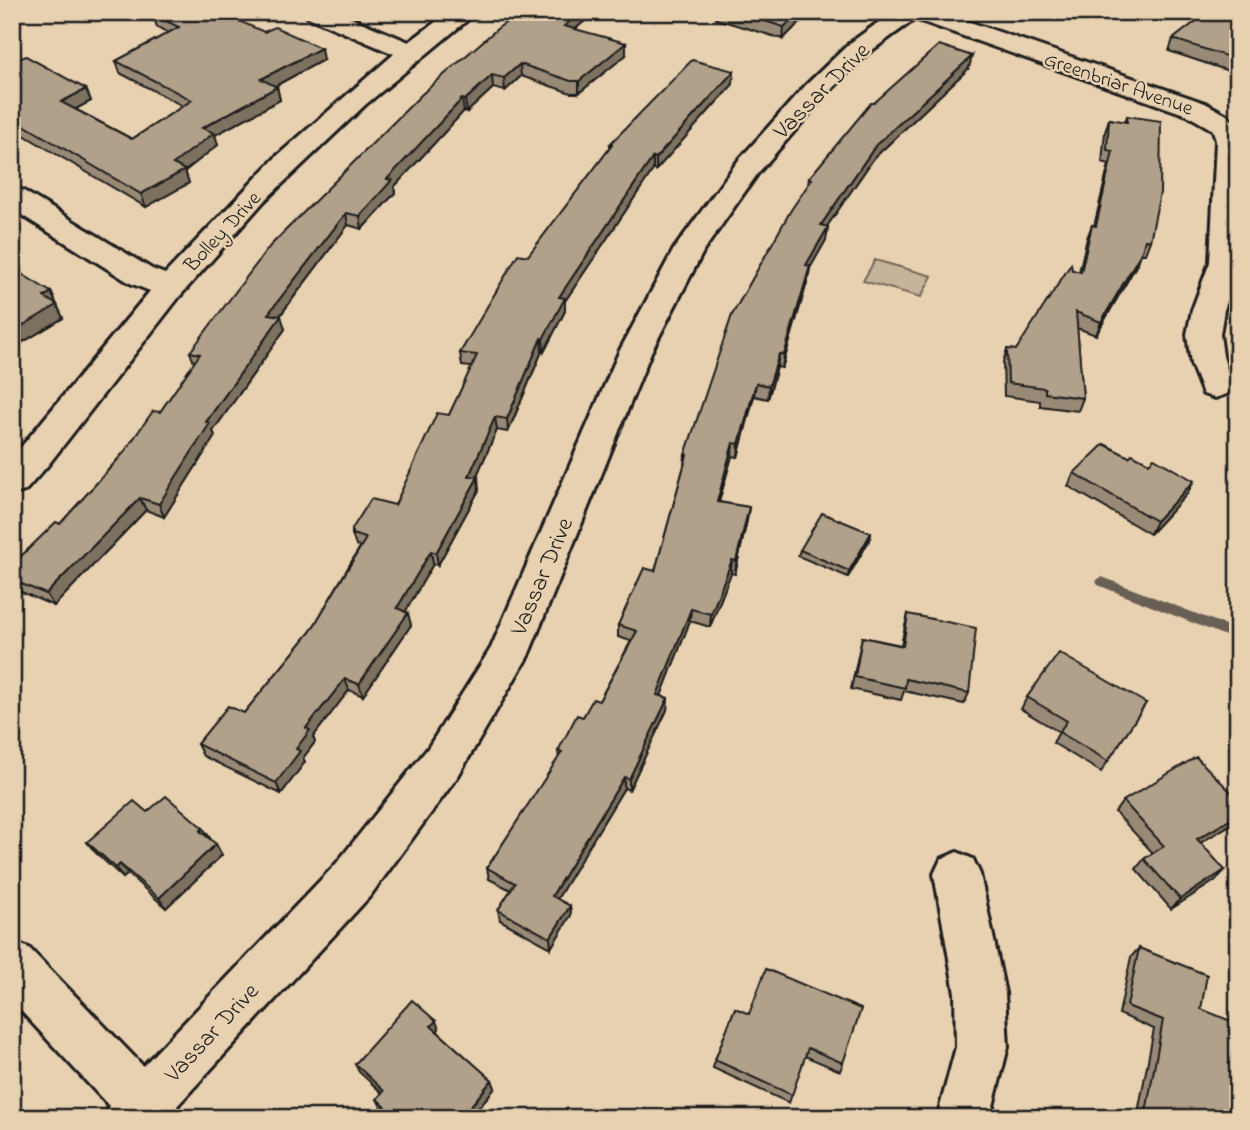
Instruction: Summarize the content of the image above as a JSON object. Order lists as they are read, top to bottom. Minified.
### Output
{"streets":{"street":["Greenbriar Avenue","Vassar Drive","Bolley Drive"]}}
